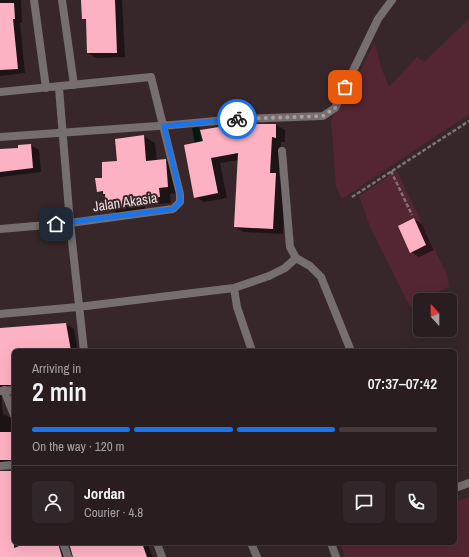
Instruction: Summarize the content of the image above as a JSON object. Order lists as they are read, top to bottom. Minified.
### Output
{"streets":{"street":["Jalan Akasia"]},"north":"top","page":{"heading":["2 min","Arriving in","07:37–07:42"],"panel":["Jordan","Courier · 4.8"],"bar":"On the way · 120 m"}}
